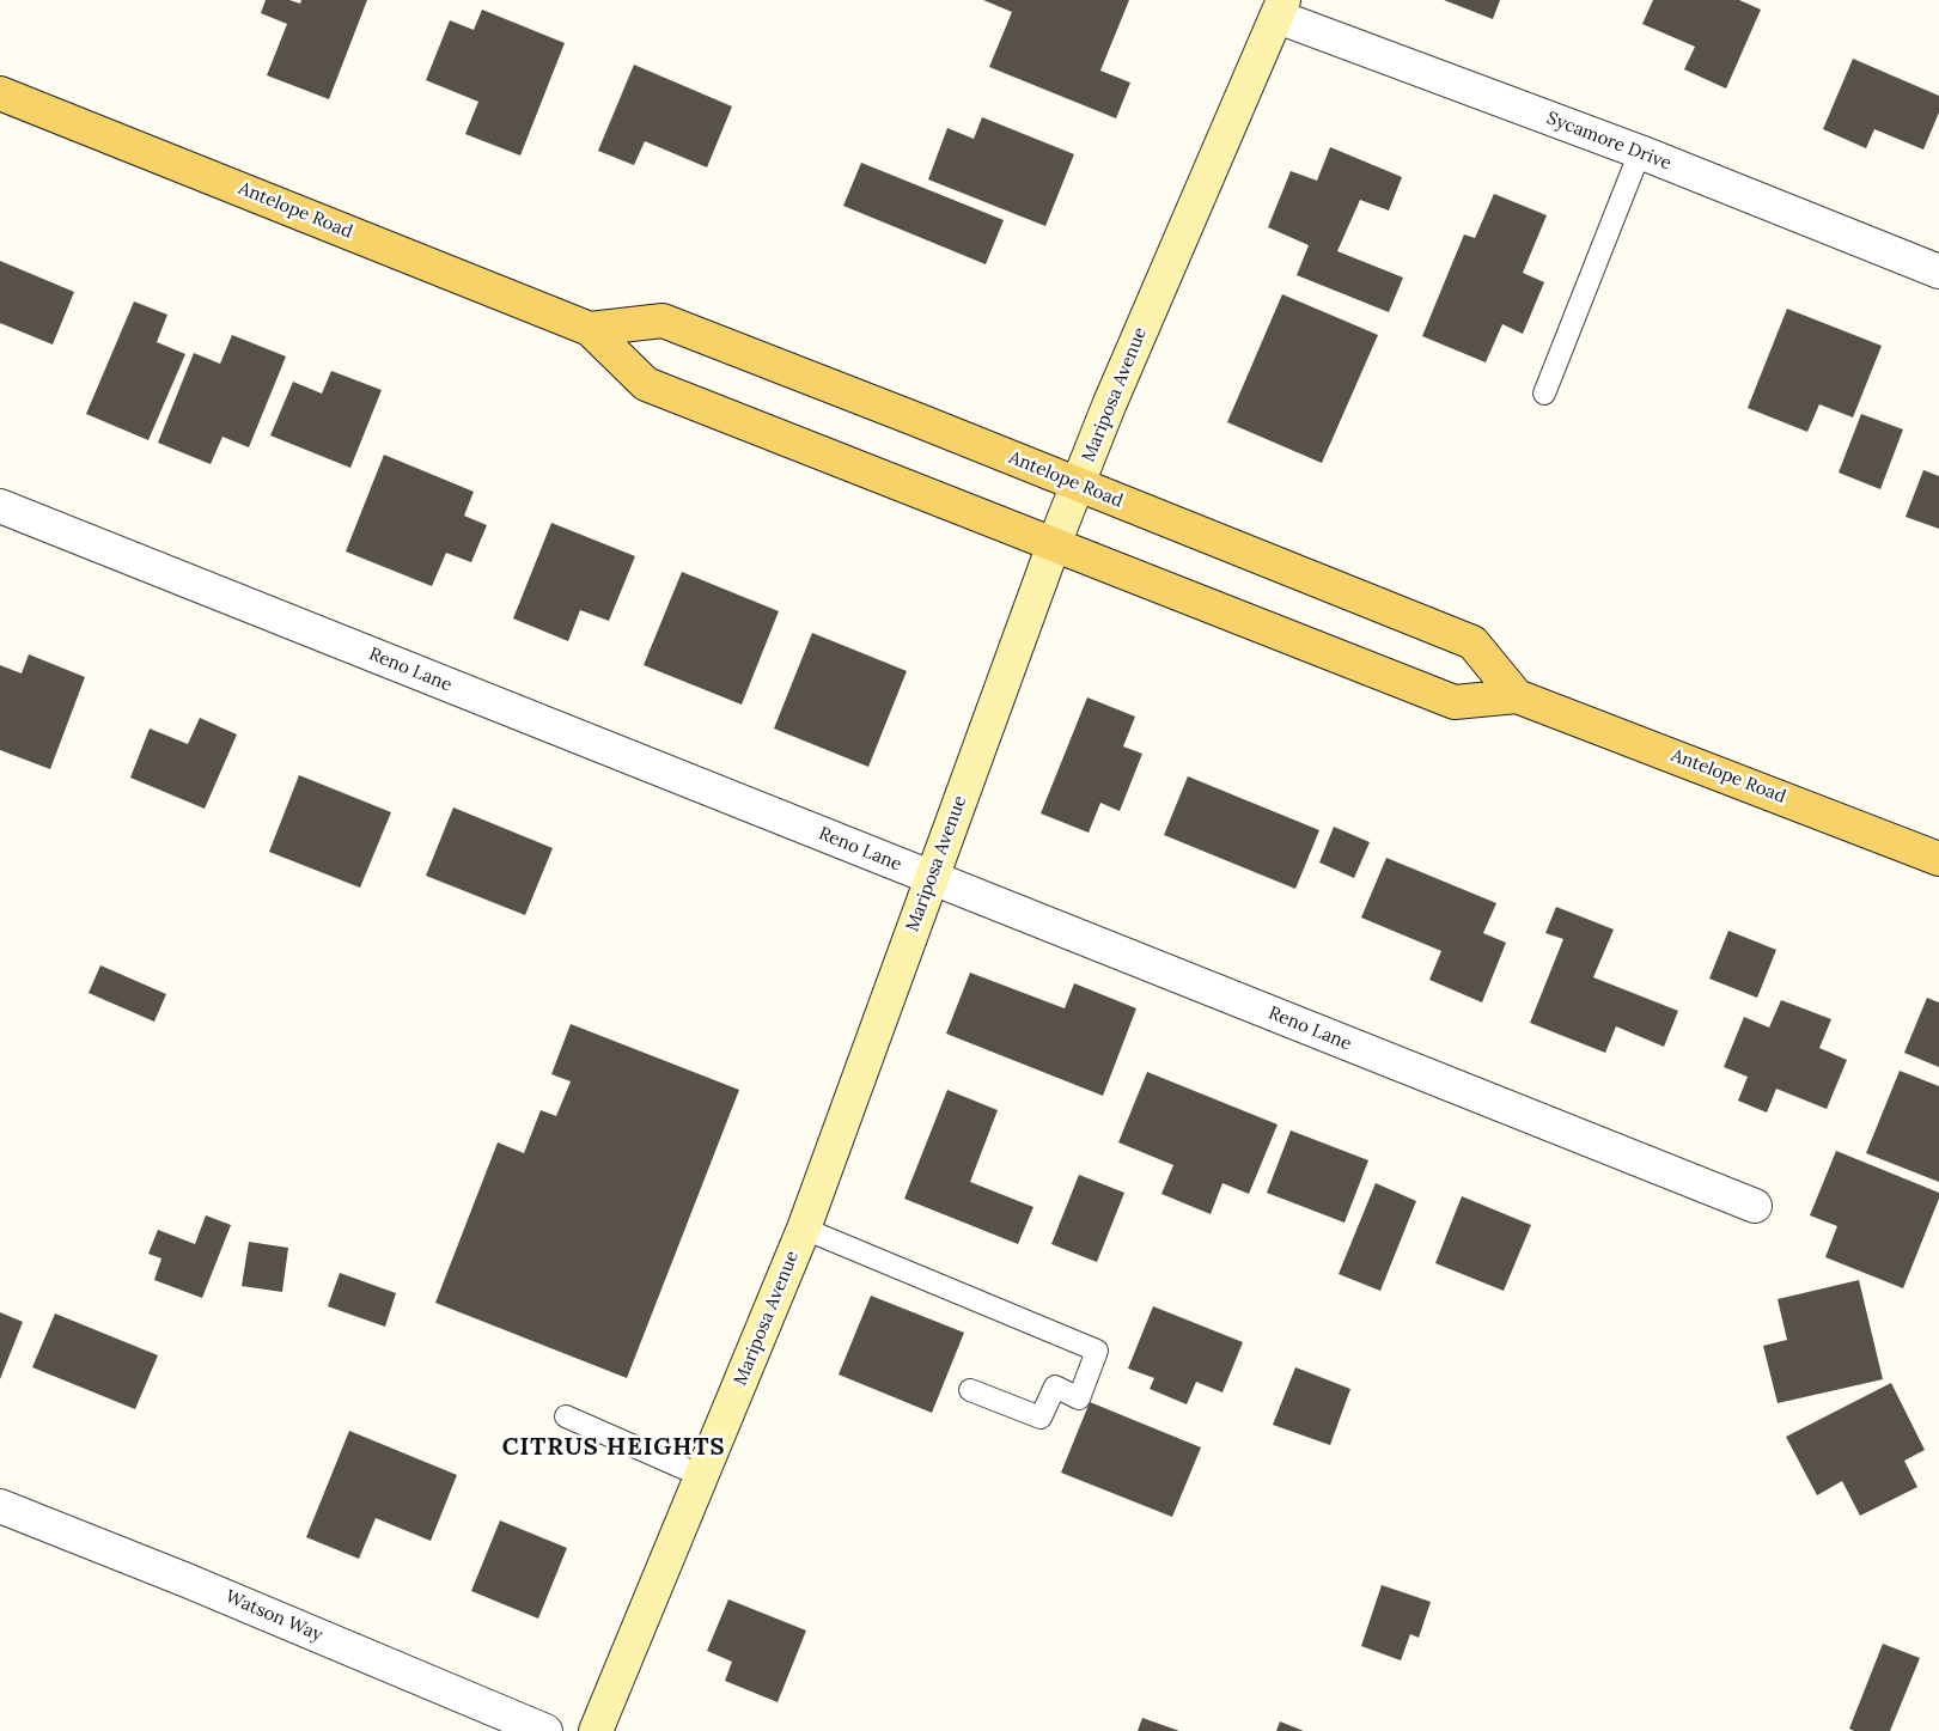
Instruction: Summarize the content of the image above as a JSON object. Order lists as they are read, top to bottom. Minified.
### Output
{"streets":{"main road":["Antelope Road"],"street":["Sycamore Drive","Mariposa Avenue","Reno Lane","Watson Way"]},"crossings":[["Sycamore Drive","Mariposa Avenue"],["Antelope Road","Mariposa Avenue"],["Mariposa Avenue","Reno Lane"]],"districts":["CITRUS HEIGHTS"]}
